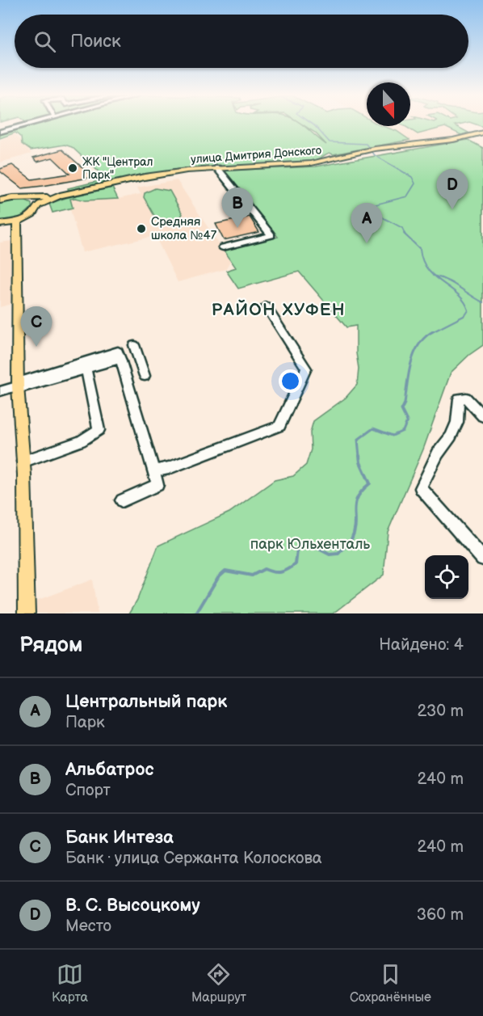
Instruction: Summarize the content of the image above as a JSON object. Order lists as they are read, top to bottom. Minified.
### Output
{"streets":{"main road":["улица Дмитрия Донского"]},"districts":["РАЙОН ХУФЕН"],"parks":["парк Юльхенталь"],"places":["ЖК \"Централ Парк\"","Средняя школа №47"],"north":"bottom","page":{"search":"Поиск","pins":["D","B","A","C"],"heading":["Рядом","Найдено: 4"],"list":[{"mark":"A","name":"Центральный парк","note":"Парк","value":"230 m"},{"mark":"B","name":"Альбатрос","note":"Спорт","value":"240 m"},{"mark":"C","name":"Банк Интеза","note":"Банк · улица Сержанта Колоскова","value":"240 m"},{"mark":"D","name":"В. С. Высоцкому","note":"Место","value":"360 m"}],"nav":["Карта","Маршрут","Сохранённые"]}}
